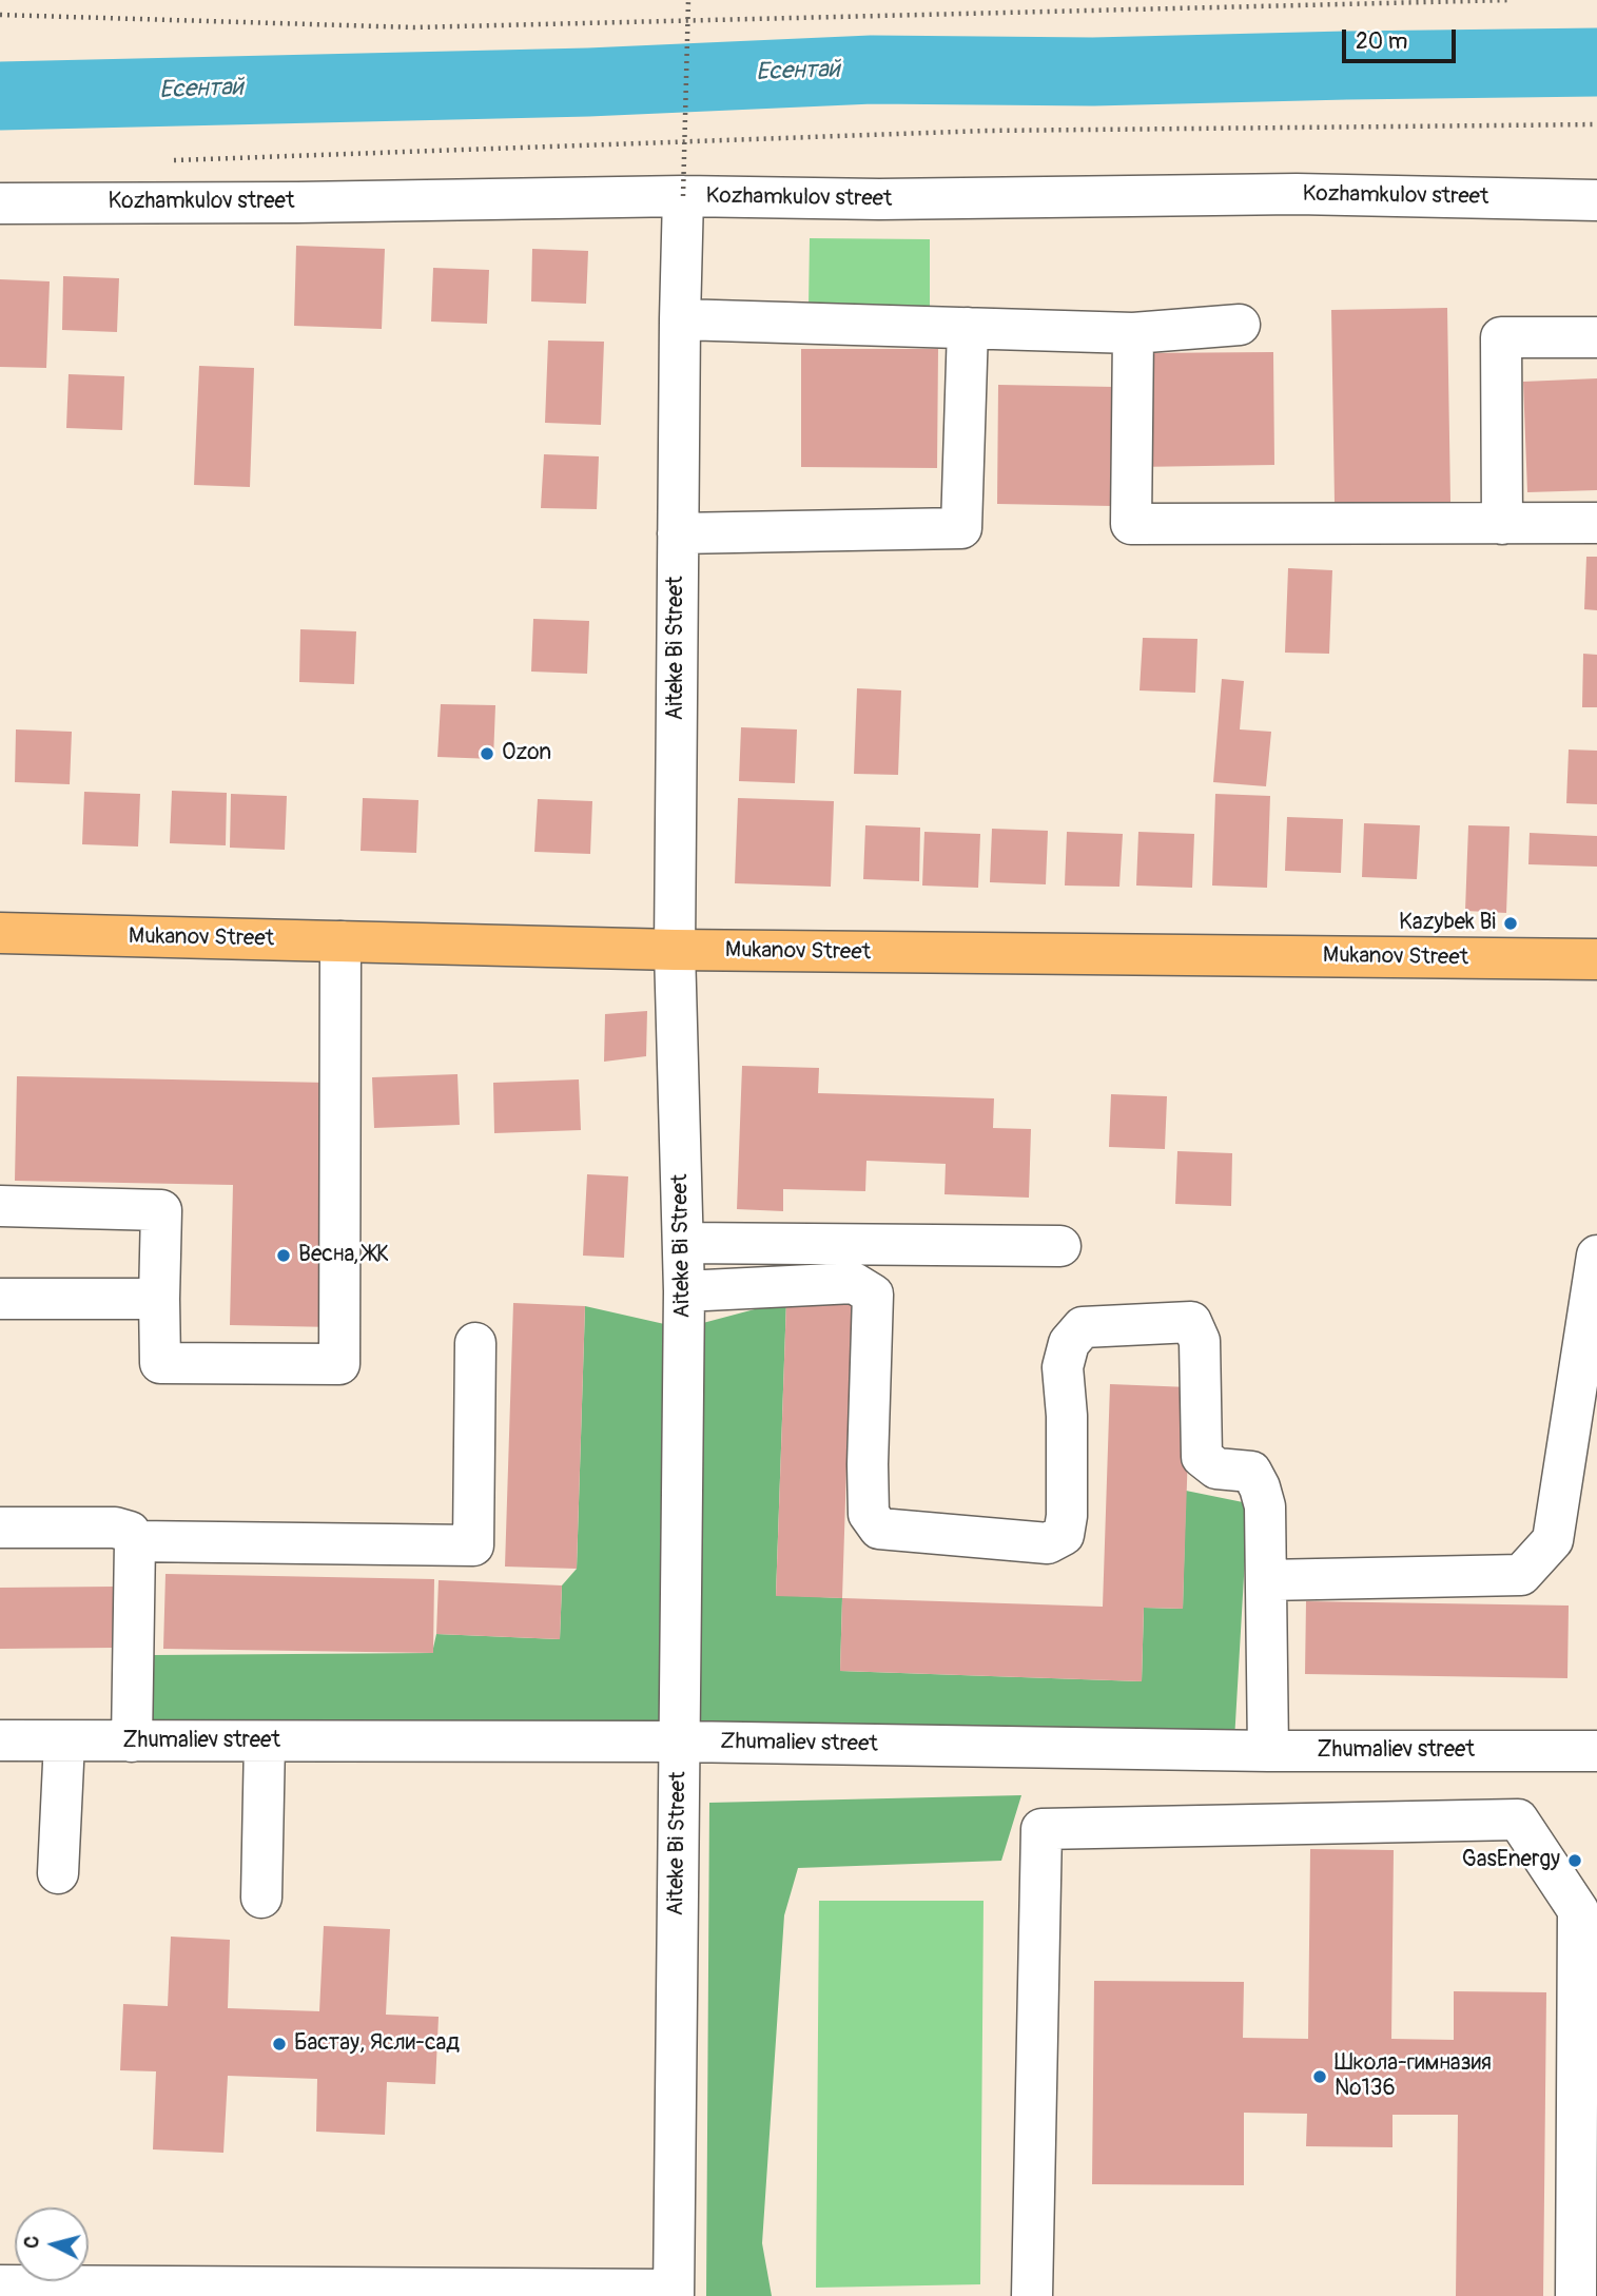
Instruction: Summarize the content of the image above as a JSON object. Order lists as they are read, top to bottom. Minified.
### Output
{"streets":{"main road":["Mukanov Street"],"street":["Kozhamkulov street","Aiteke Bi Street","Zhumaliev street"]},"crossings":[["Kozhamkulov street","Aiteke Bi Street"],["Aiteke Bi Street","Mukanov Street"],["Aiteke Bi Street","Zhumaliev street"]],"water":["Есентай"],"places":["Ozon","Kazybek Bi","Весна, ЖК","GasEnergy","Бастау, Ясли-сад","Школа-гимназия №136"],"scale_bar":"20 m","north":"left"}
